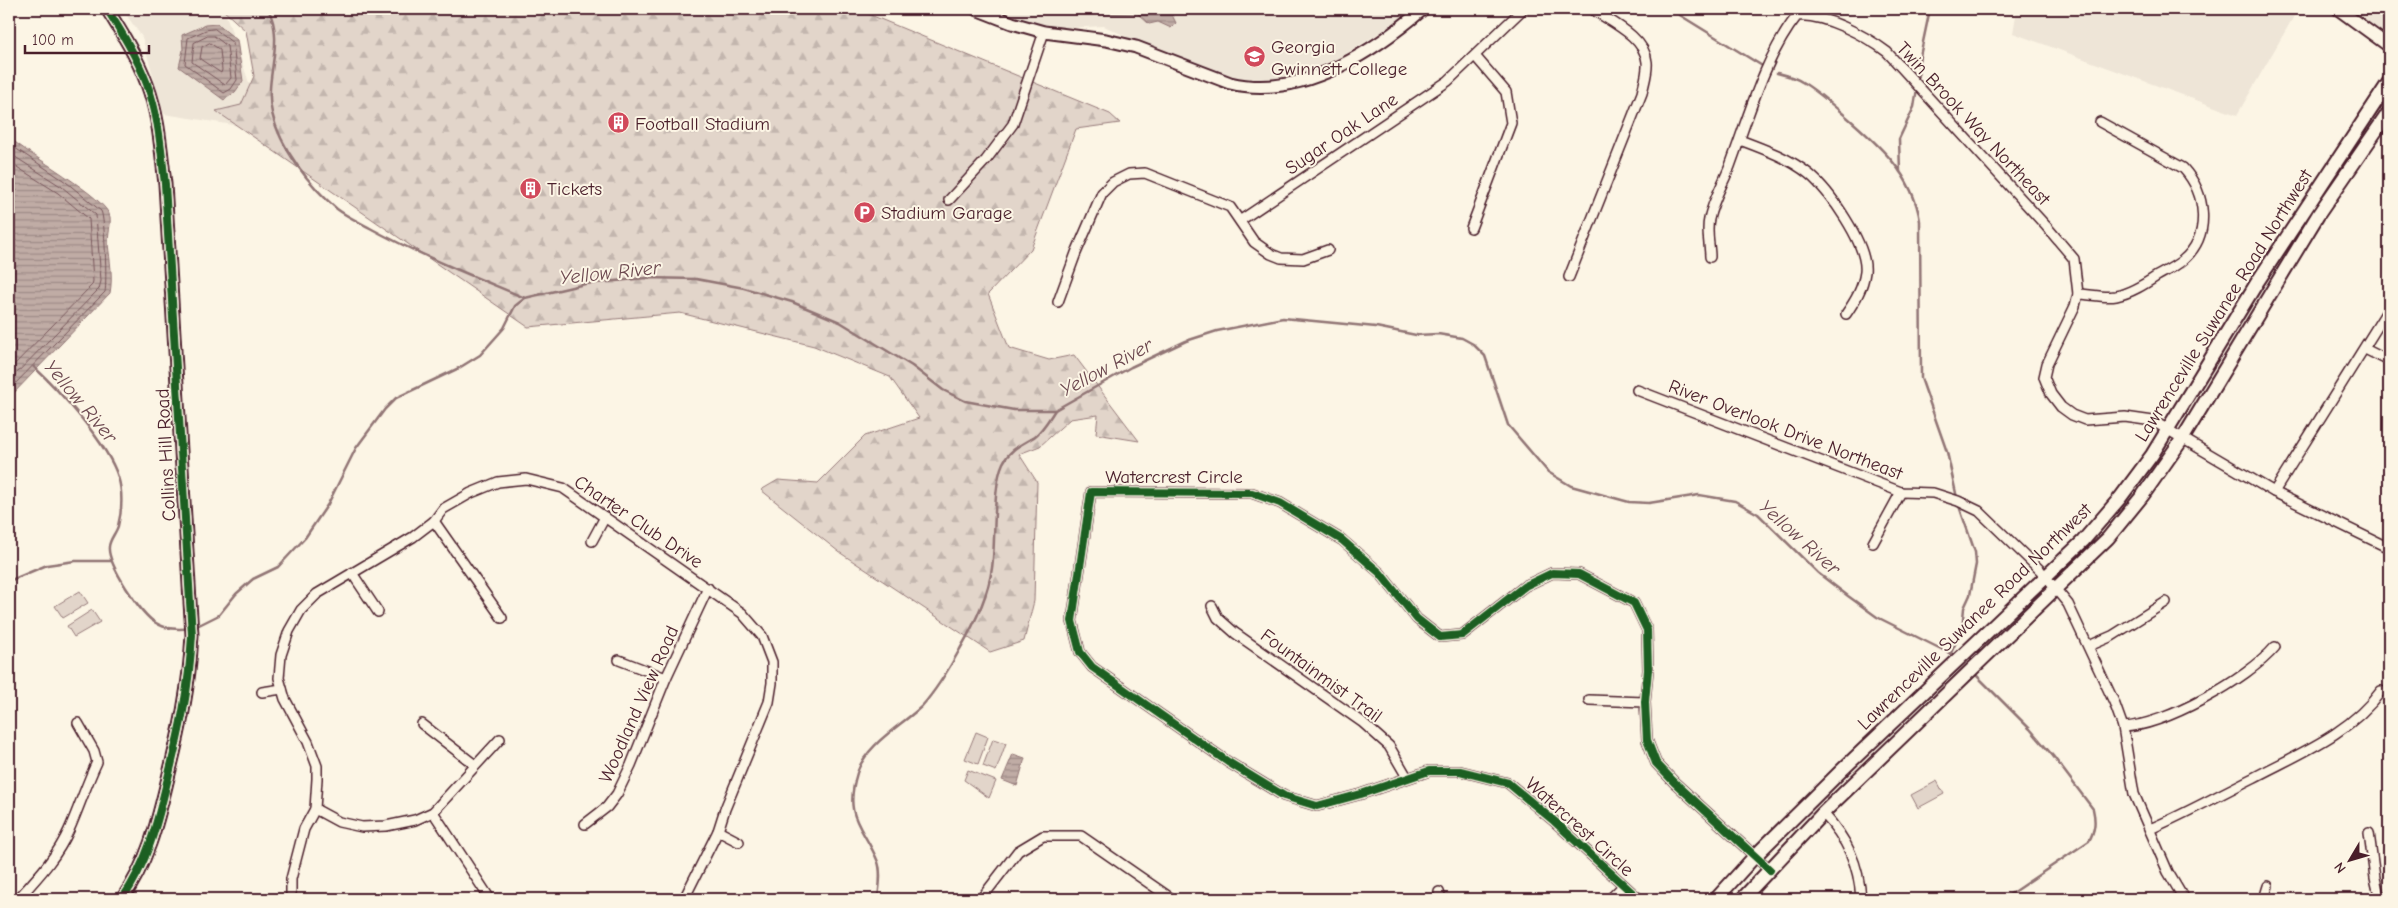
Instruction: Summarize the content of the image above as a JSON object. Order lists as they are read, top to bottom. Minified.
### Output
{"streets":{"main road":["Lawrenceville Suwanee Road Northwest"],"street":["Twin Brook Way Northeast","Sugar Oak Lane","River Overlook Drive Northeast","Collins Hill Road","Watercrest Circle","Charter Club Drive","Fountainmist Trail","Woodland View Road"]},"crossings":[["Twin Brook Way Northeast","Lawrenceville Suwanee Road Northwest"],["Lawrenceville Suwanee Road Northwest","River Overlook Drive Northeast"],["Lawrenceville Suwanee Road Northwest","Watercrest Circle"],["Watercrest Circle","Fountainmist Trail"],["Charter Club Drive","Woodland View Road"]],"water":["Yellow River"],"places":{"school or university":["Georgia Gwinnett College"],"building":["Football Stadium","Tickets"],"parking":["Stadium Garage"]},"scale_bar":"100 m","north":"bottom left"}
